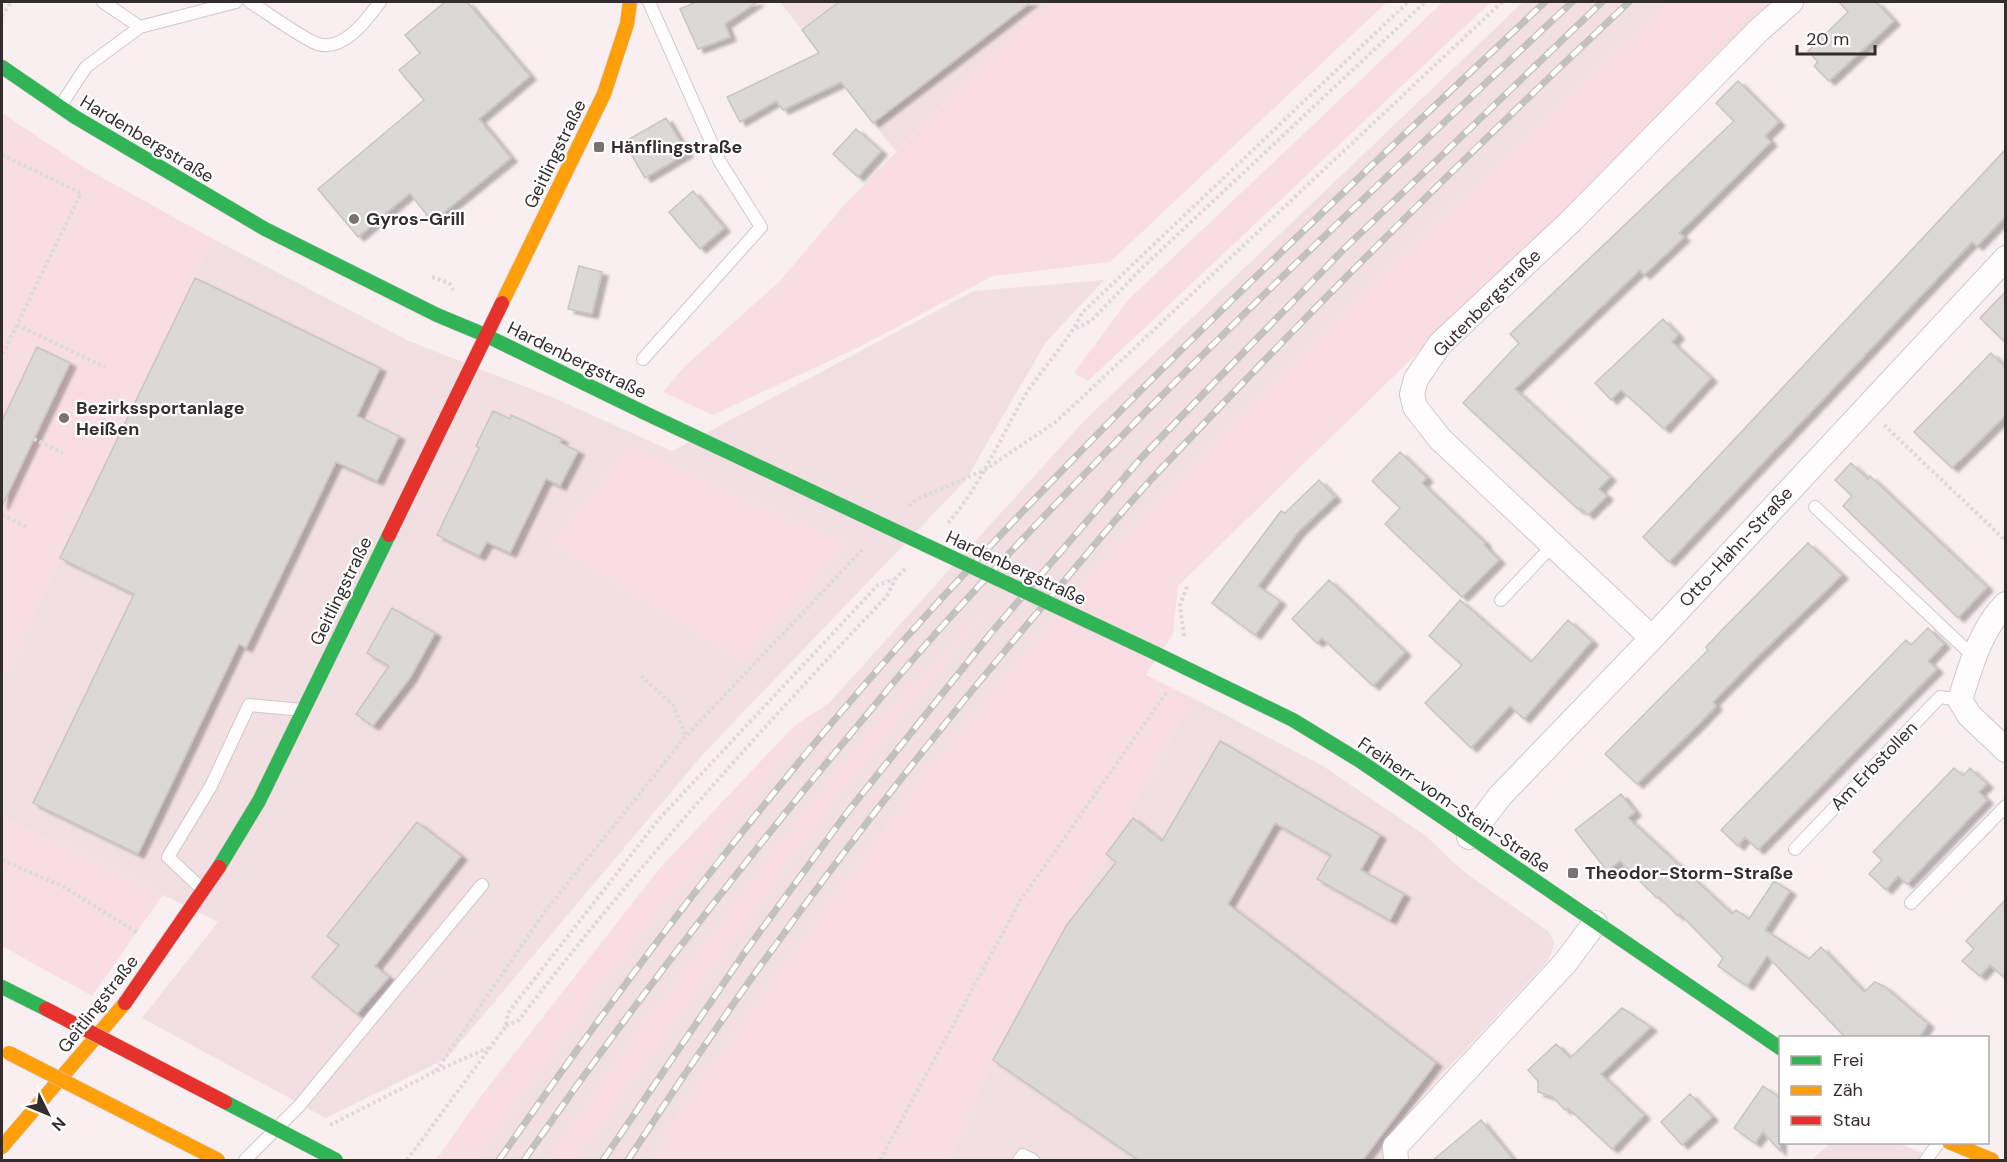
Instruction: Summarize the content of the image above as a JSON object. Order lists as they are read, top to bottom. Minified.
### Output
{"streets":{"main road":["Hardenbergstraße","Geitlingstraße","Freiherr-vom-Stein-Straße"],"street":["Gutenbergstraße","Otto-Hahn-Straße"],"lane":["Am Erbstollen"]},"crossings":[["Hardenbergstraße","Geitlingstraße"],["Hardenbergstraße","Freiherr-vom-Stein-Straße"],["Gutenbergstraße","Otto-Hahn-Straße"],["Otto-Hahn-Straße","Freiherr-vom-Stein-Straße"]],"places":{"transit":["Hänflingstraße","Theodor-Storm-Straße"],"other":["Gyros-Grill","Bezirkssportanlage Heißen"]},"legend":["Frei","Zäh","Stau"],"scale_bar":"20 m","north":"bottom right"}
